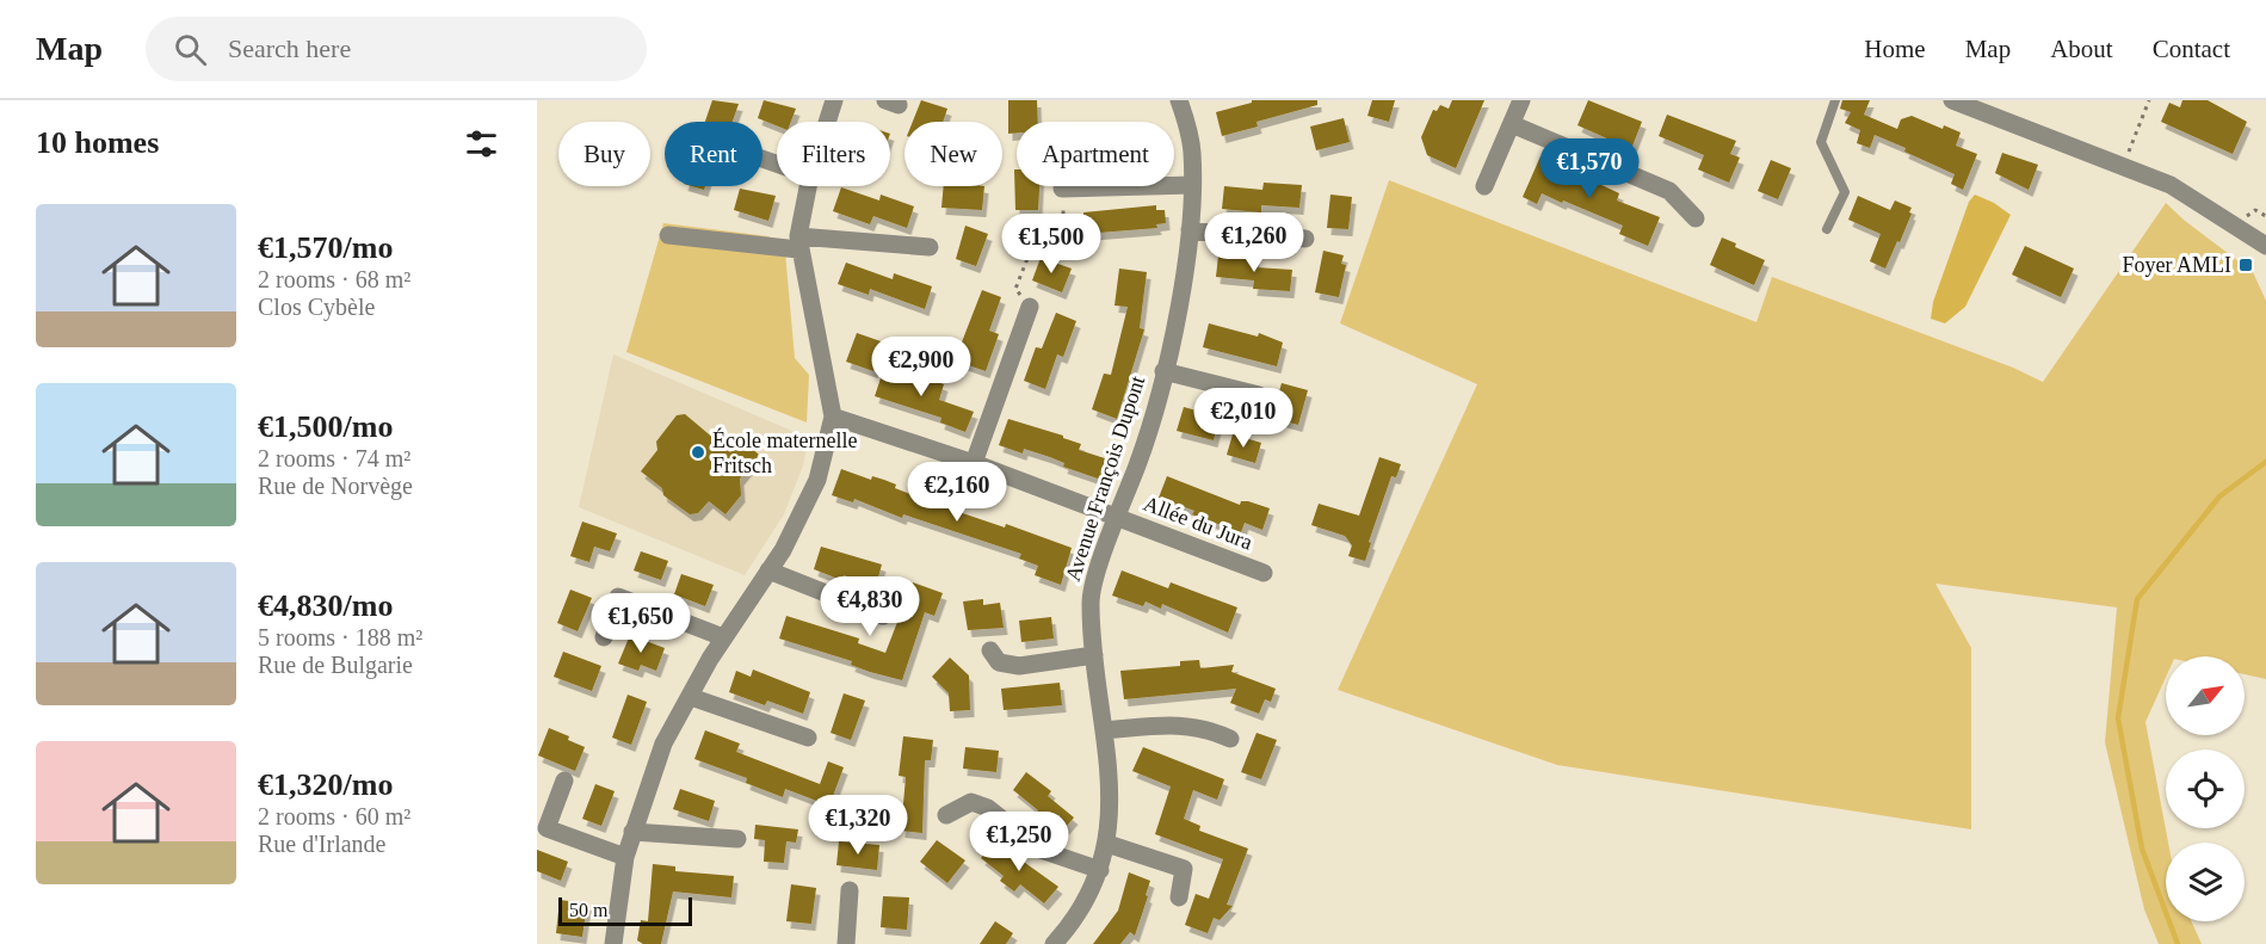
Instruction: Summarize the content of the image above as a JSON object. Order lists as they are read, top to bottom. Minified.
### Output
{"streets":{"street":["Avenue François Dupont","Allée du Jura"]},"crossings":[["Avenue François Dupont","Allée du Jura"]],"places":{"transit":["Foyer AMLI"],"other":["École maternelle Fritsch"]},"scale_bar":"50 m","north":"top right","page":{"header":"Map","search":"Search here","nav":["Home","Map","About","Contact"],"heading":"10 homes","chip":["Buy","Rent","Filters","New","Apartment"],"price":["€1,570","€1,260","€1,500","€2,900","€2,010","€2,160","€4,830","€1,650","€1,320","€1,250"],"list":[{"name":"€1,570/mo","note":"2 rooms · 68 m² · Clos Cybèle"},{"name":"€1,500/mo","note":"2 rooms · 74 m² · Rue de Norvège"},{"name":"€4,830/mo","note":"5 rooms · 188 m² · Rue de Bulgarie"},{"name":"€1,320/mo","note":"2 rooms · 60 m² · Rue d'Irlande"}],"scale":"50 m"}}
